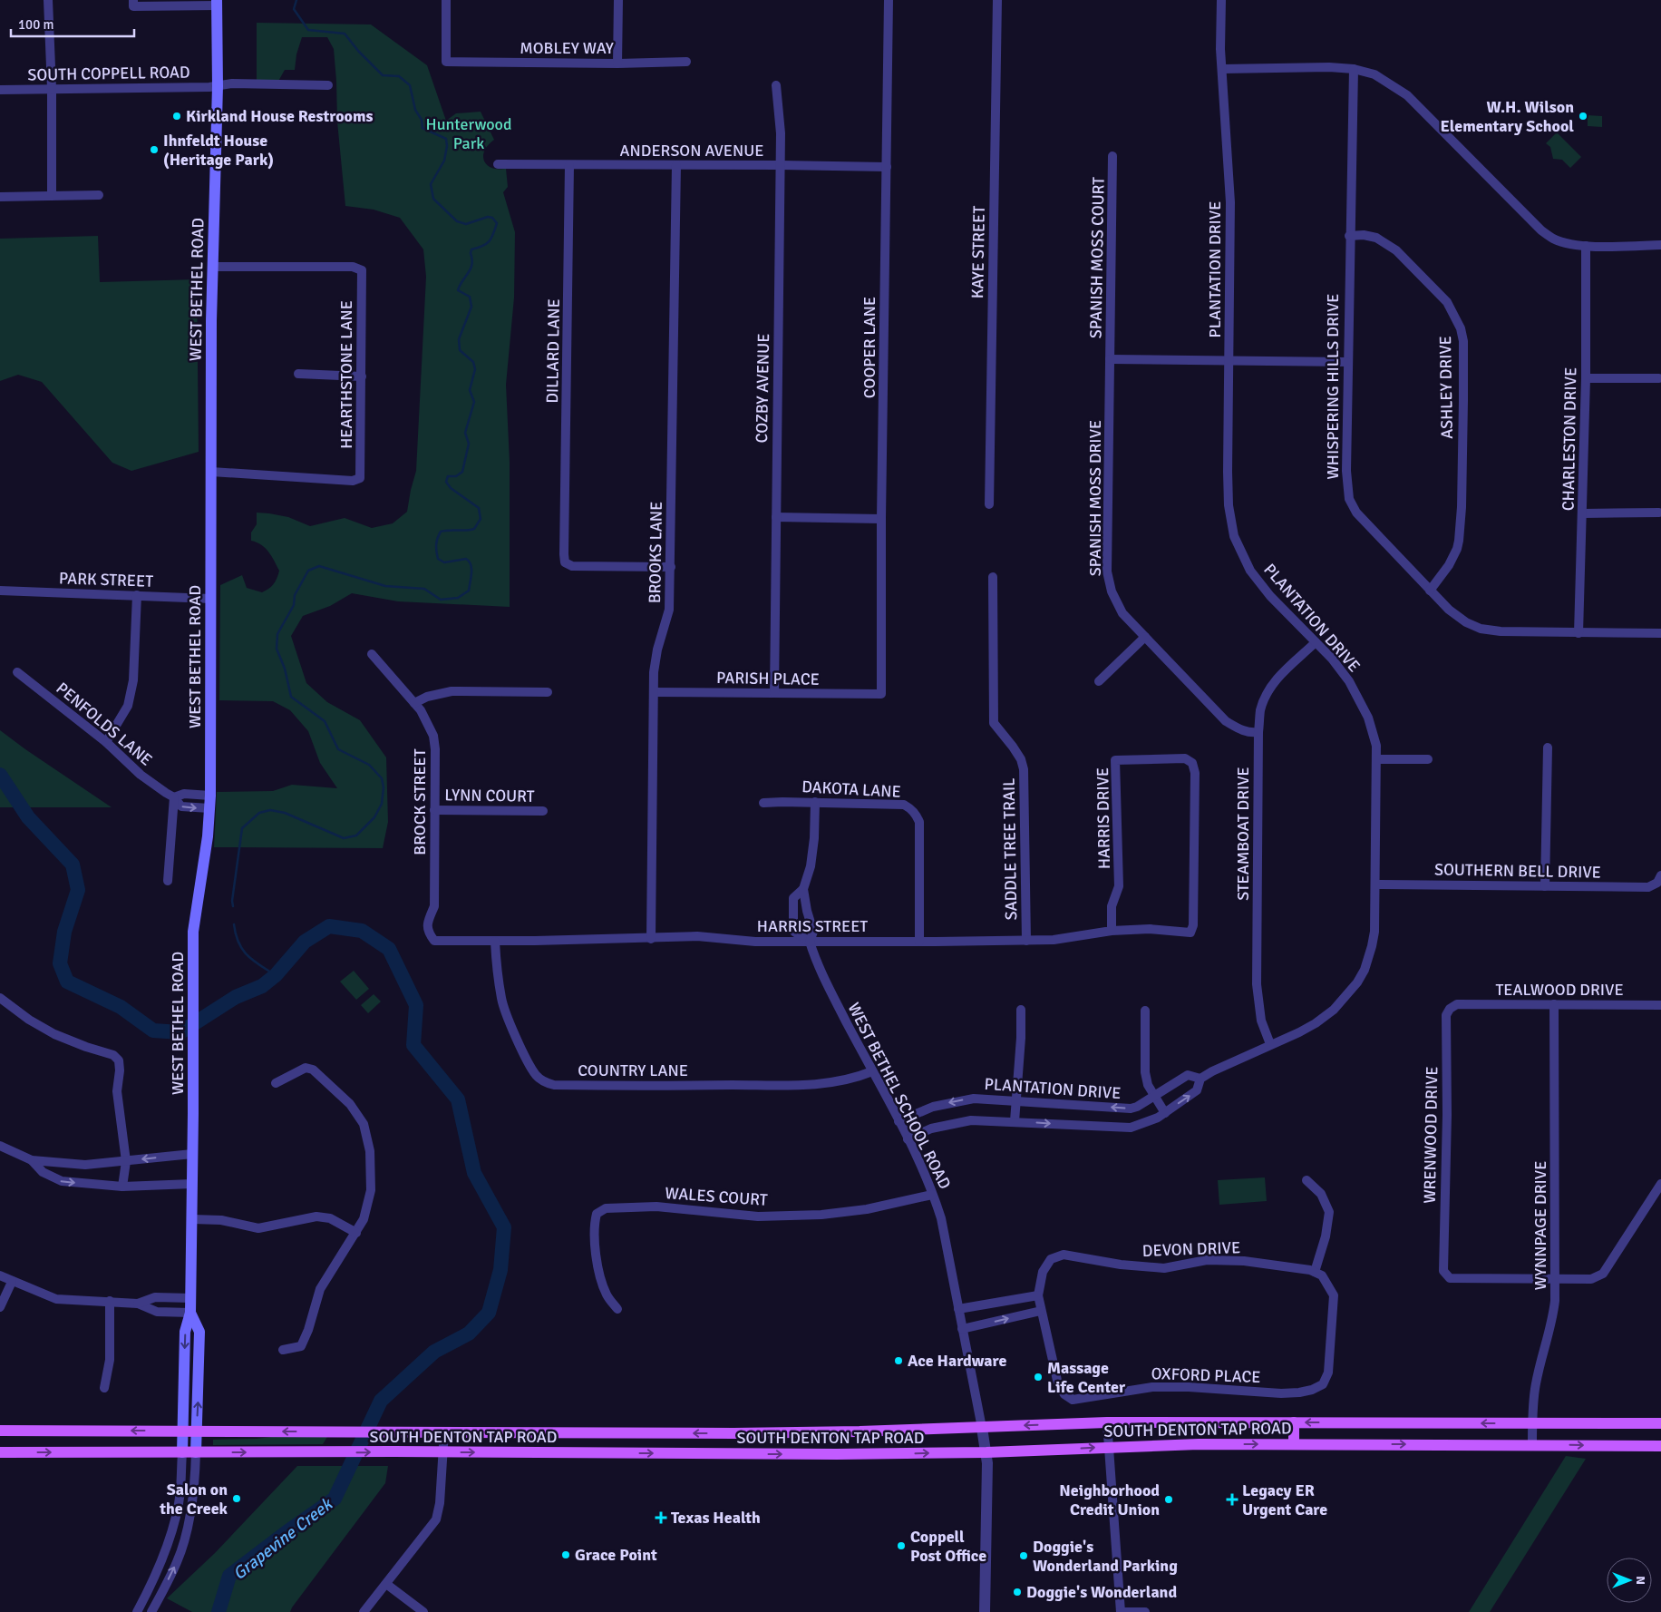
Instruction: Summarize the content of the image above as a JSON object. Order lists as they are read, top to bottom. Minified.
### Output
{"streets":{"main road":["WEST BETHEL ROAD","SOUTH DENTON TAP ROAD"],"street":["MOBLEY WAY","SOUTH COPPELL ROAD","ANDERSON AVENUE","KAYE STREET","SPANISH MOSS COURT","PLANTATION DRIVE","COOPER LANE","DILLARD LANE","HEARTHSTONE LANE","WHISPERING HILLS DRIVE","ASHLEY DRIVE","COZBY AVENUE","CHARLESTON DRIVE","SPANISH MOSS DRIVE","BROOKS LANE","PARK STREET","PARISH PLACE","PENFOLDS LANE","DAKOTA LANE","LYNN COURT","BROCK STREET","HARRIS DRIVE","STEAMBOAT DRIVE","SADDLE TREE TRAIL","SOUTHERN BELL DRIVE","HARRIS STREET","TEALWOOD DRIVE","COUNTRY LANE","WEST BETHEL SCHOOL ROAD","WRENWOOD DRIVE","WALES COURT","WYNNPAGE DRIVE","DEVON DRIVE","OXFORD PLACE"]},"crossings":[["SOUTH COPPELL ROAD","WEST BETHEL ROAD"],["ANDERSON AVENUE","COOPER LANE"],["ANDERSON AVENUE","DILLARD LANE"],["ANDERSON AVENUE","COZBY AVENUE"],["ANDERSON AVENUE","BROOKS LANE"],["SPANISH MOSS COURT","SPANISH MOSS DRIVE"],["PLANTATION DRIVE","STEAMBOAT DRIVE"],["PLANTATION DRIVE","SOUTHERN BELL DRIVE"],["PLANTATION DRIVE","WEST BETHEL SCHOOL ROAD"],["WEST BETHEL ROAD","HEARTHSTONE LANE"],["WEST BETHEL ROAD","PARK STREET"],["WEST BETHEL ROAD","PENFOLDS LANE"],["WEST BETHEL ROAD","SOUTH DENTON TAP ROAD"],["COOPER LANE","PARISH PLACE"],["DILLARD LANE","BROOKS LANE"],["WHISPERING HILLS DRIVE","ASHLEY DRIVE"],["WHISPERING HILLS DRIVE","CHARLESTON DRIVE"],["COZBY AVENUE","PARISH PLACE"],["SPANISH MOSS DRIVE","STEAMBOAT DRIVE"],["BROOKS LANE","PARISH PLACE"],["BROOKS LANE","HARRIS STREET"],["DAKOTA LANE","HARRIS STREET"],["LYNN COURT","BROCK STREET"],["BROCK STREET","HARRIS STREET"],["HARRIS DRIVE","HARRIS STREET"],["SADDLE TREE TRAIL","HARRIS STREET"],["HARRIS STREET","COUNTRY LANE"],["HARRIS STREET","WEST BETHEL SCHOOL ROAD"],["TEALWOOD DRIVE","WRENWOOD DRIVE"],["TEALWOOD DRIVE","WYNNPAGE DRIVE"],["COUNTRY LANE","WEST BETHEL SCHOOL ROAD"],["WEST BETHEL SCHOOL ROAD","WALES COURT"],["WEST BETHEL SCHOOL ROAD","SOUTH DENTON TAP ROAD"],["WRENWOOD DRIVE","WYNNPAGE DRIVE"],["WYNNPAGE DRIVE","SOUTH DENTON TAP ROAD"],["DEVON DRIVE","OXFORD PLACE"]],"water":["Grapevine Creek"],"parks":["Hunterwood Park"],"places":{"other":["Kirkland House Restrooms","W.H. Wilson Elementary School","Ihnfeldt House (Heritage Park)","Ace Hardware","Massage Life Center","Salon on the Creek","Neighborhood Credit Union","Coppell Post Office","Grace Point","Doggie's Wonderland Parking","Doggie's Wonderland"],"health":["Legacy ER Urgent Care","Texas Health"]},"scale_bar":"100 m","north":"right"}
